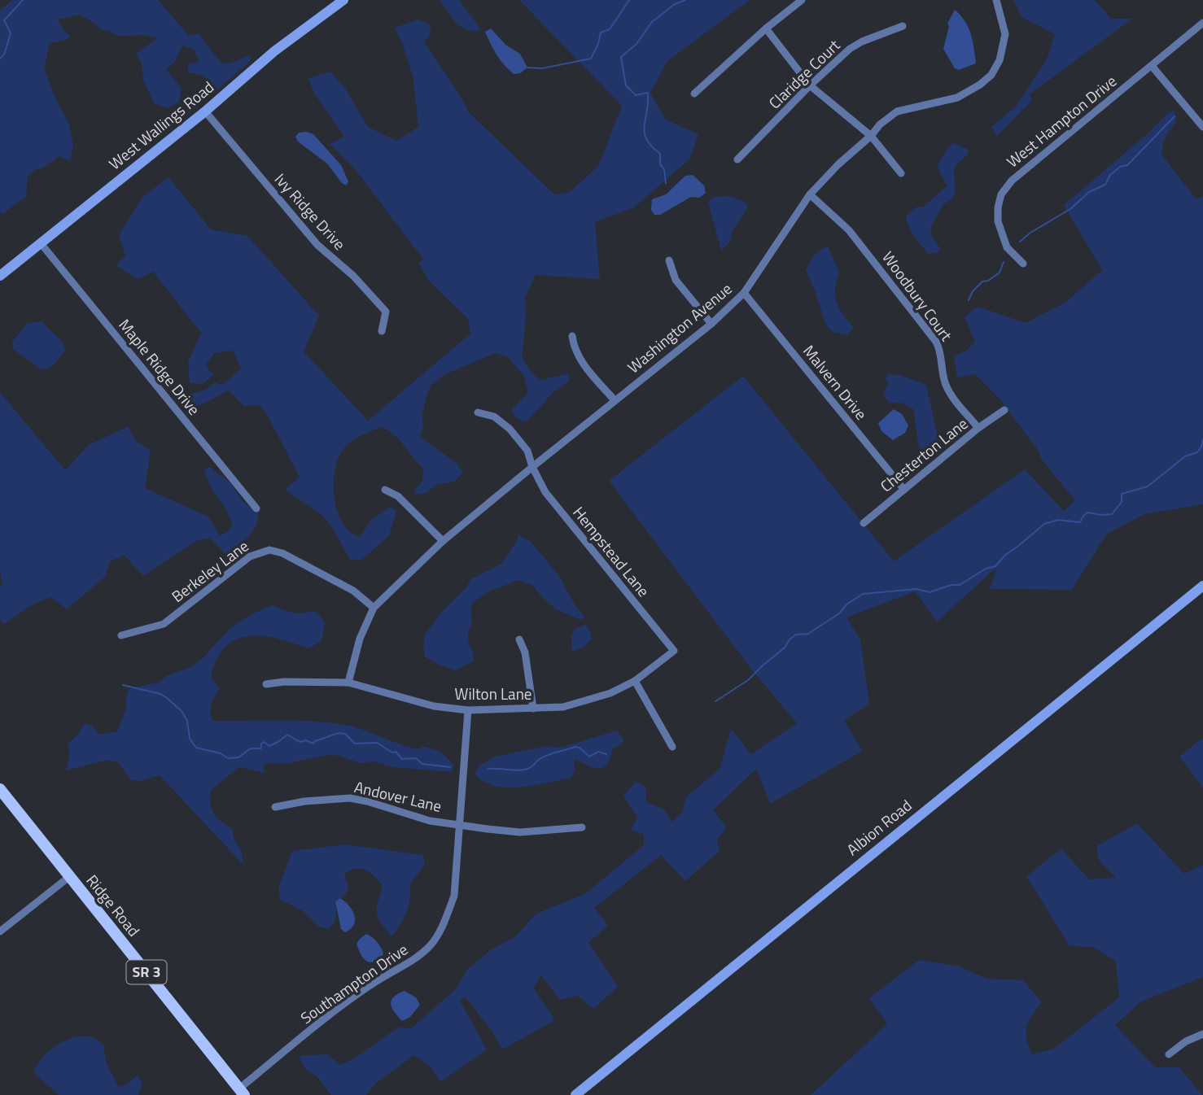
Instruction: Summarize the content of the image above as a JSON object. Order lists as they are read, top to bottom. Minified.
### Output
{"streets":{"main road":["Ridge Road","SR 3"],"street":["Claridge Court","West Hampton Drive","West Wallings Road","Ivy Ridge Drive","Woodbury Court","Washington Avenue","Maple Ridge Drive","Malvern Drive","Chesterton Lane","Hempstead Lane","Berkeley Lane","Wilton Lane","Andover Lane","Albion Road","Southampton Drive"]},"crossings":[["West Wallings Road","Ivy Ridge Drive"],["West Wallings Road","Maple Ridge Drive"],["Woodbury Court","Washington Avenue"],["Woodbury Court","Chesterton Lane"],["Washington Avenue","Malvern Drive"],["Washington Avenue","Hempstead Lane"],["Washington Avenue","Berkeley Lane"],["Washington Avenue","Wilton Lane"],["Malvern Drive","Chesterton Lane"],["Hempstead Lane","Wilton Lane"],["Wilton Lane","Southampton Drive"],["Andover Lane","Southampton Drive"],["Ridge Road","Southampton Drive"]]}
